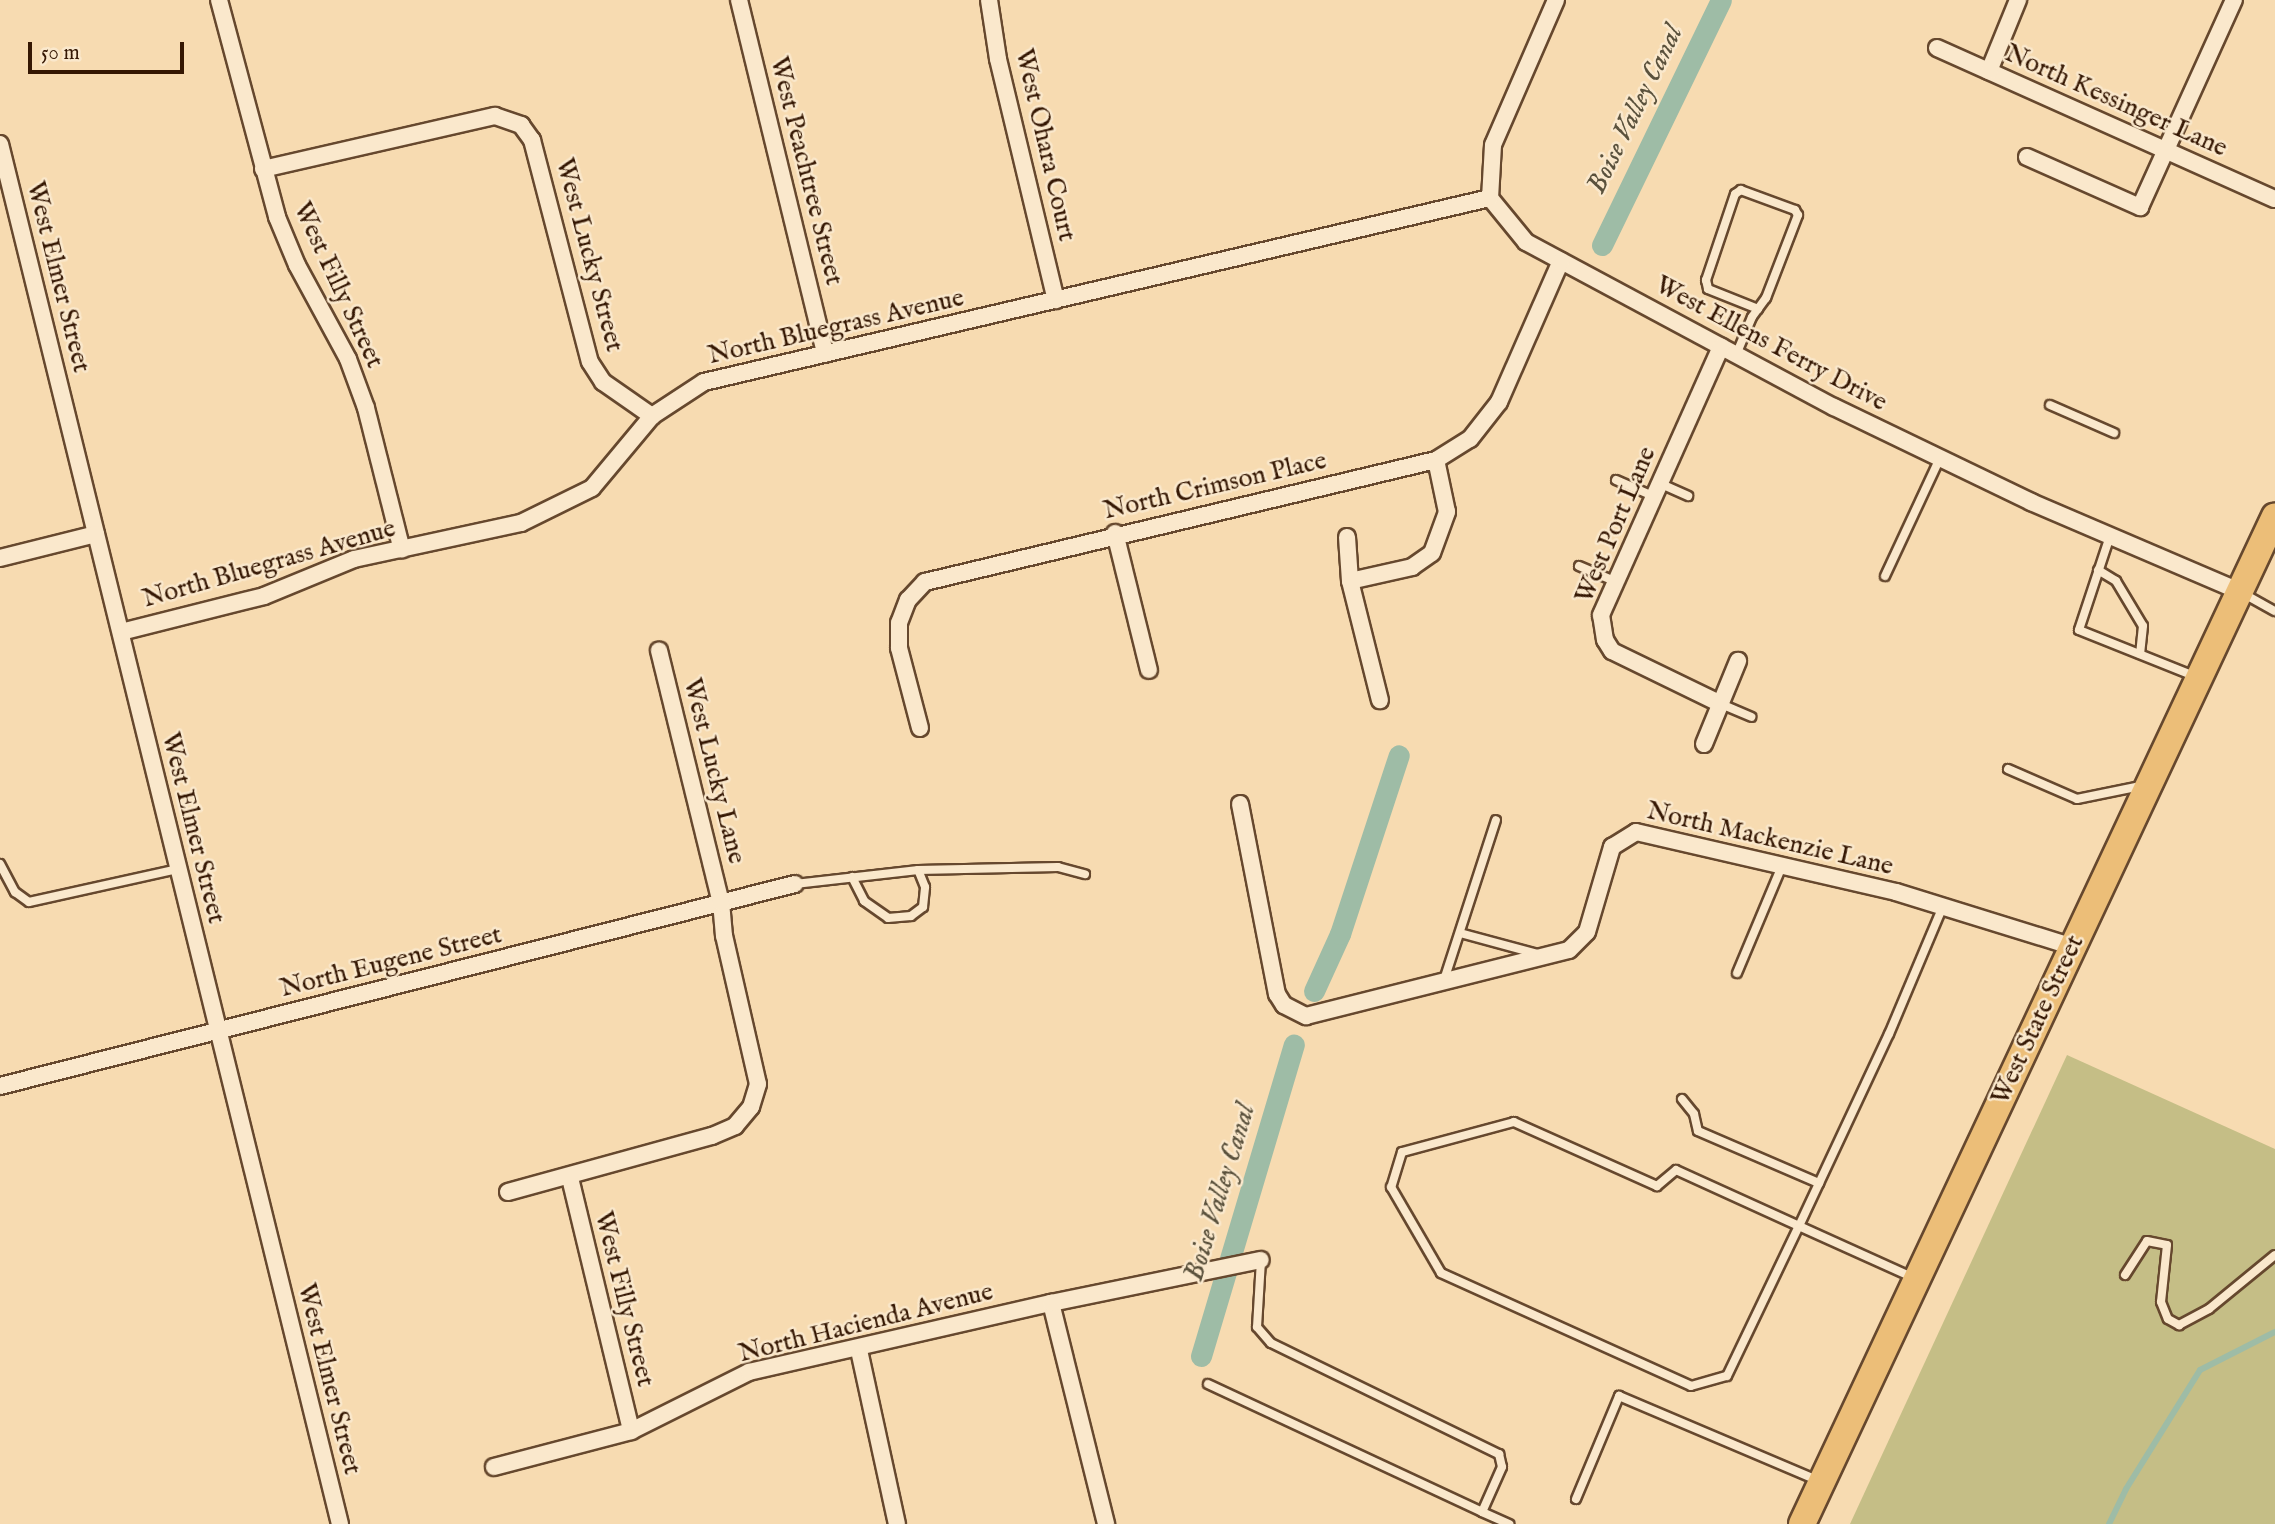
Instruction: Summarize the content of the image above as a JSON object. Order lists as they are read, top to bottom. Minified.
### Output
{"streets":{"main road":["West State Street"],"street":["North Kessinger Lane","West Ohara Court","West Peachtree Street","West Lucky Street","West Elmer Street","West Filly Street","North Bluegrass Avenue","West Ellens Ferry Drive","North Crimson Place","West Port Lane","West Lucky Lane","North Mackenzie Lane","North Eugene Street","North Hacienda Avenue"]},"crossings":[["West Ohara Court","North Bluegrass Avenue"],["West Peachtree Street","North Bluegrass Avenue"],["West Lucky Street","West Filly Street"],["West Lucky Street","North Bluegrass Avenue"],["West Elmer Street","North Bluegrass Avenue"],["West Elmer Street","North Eugene Street"],["West Filly Street","North Bluegrass Avenue"],["West Filly Street","North Hacienda Avenue"],["North Bluegrass Avenue","West Ellens Ferry Drive"],["West Ellens Ferry Drive","North Crimson Place"],["West Ellens Ferry Drive","West Port Lane"],["West Ellens Ferry Drive","West State Street"],["West Lucky Lane","North Eugene Street"],["North Mackenzie Lane","West State Street"]],"water":["Boise Valley Canal"],"scale_bar":"50 m"}
